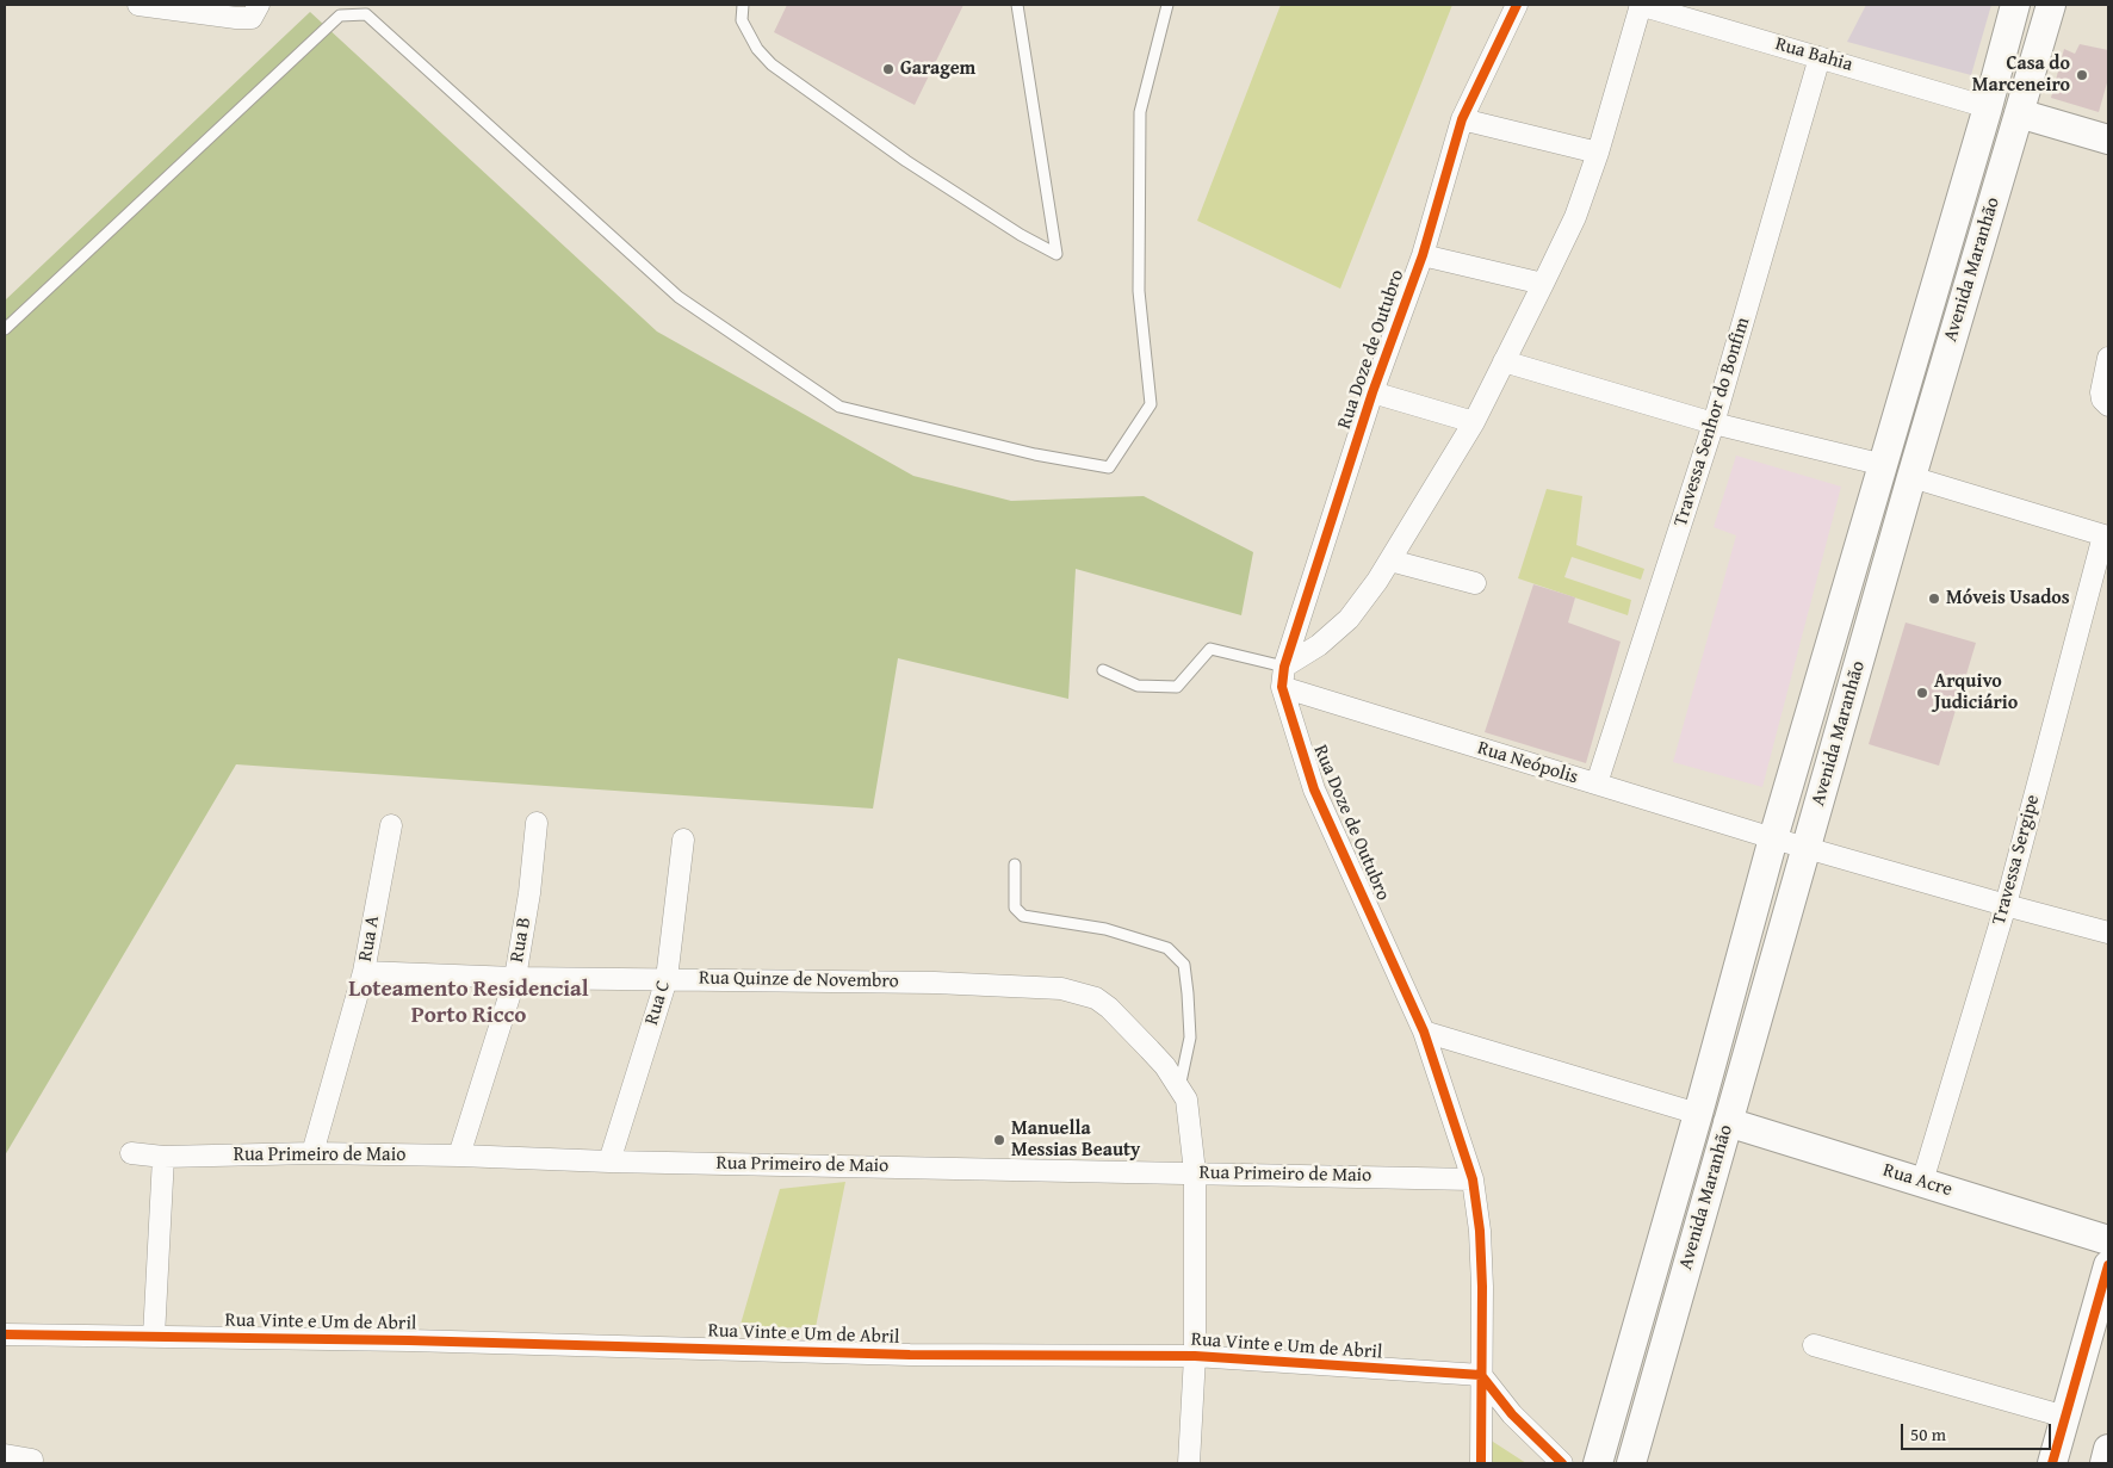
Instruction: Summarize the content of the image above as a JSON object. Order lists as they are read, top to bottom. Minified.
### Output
{"streets":{"main road":["Avenida Maranhão","Rua Acre"],"street":["Rua Bahia","Rua Doze de Outubro","Travessa Senhor do Bonfim","Rua Neópolis","Travessa Sergipe","Rua A","Rua B","Rua Quinze de Novembro","Rua C","Rua Primeiro de Maio","Rua Vinte e Um de Abril"]},"crossings":[["Rua Bahia","Avenida Maranhão"],["Rua Bahia","Travessa Senhor do Bonfim"],["Avenida Maranhão","Rua Neópolis"],["Avenida Maranhão","Rua Acre"],["Rua Doze de Outubro","Rua Neópolis"],["Rua Doze de Outubro","Rua Primeiro de Maio"],["Rua Doze de Outubro","Rua Vinte e Um de Abril"],["Travessa Senhor do Bonfim","Rua Neópolis"],["Travessa Sergipe","Rua Acre"],["Rua A","Rua Quinze de Novembro"],["Rua A","Rua Primeiro de Maio"],["Rua B","Rua Quinze de Novembro"],["Rua B","Rua Primeiro de Maio"],["Rua Quinze de Novembro","Rua C"],["Rua C","Rua Primeiro de Maio"]],"districts":["Loteamento Residencial Porto Ricco"],"places":["Garagem","Casa do Marceneiro","Móveis Usados","Arquivo Judiciário","Manuella Messias Beauty"],"scale_bar":"50 m"}
